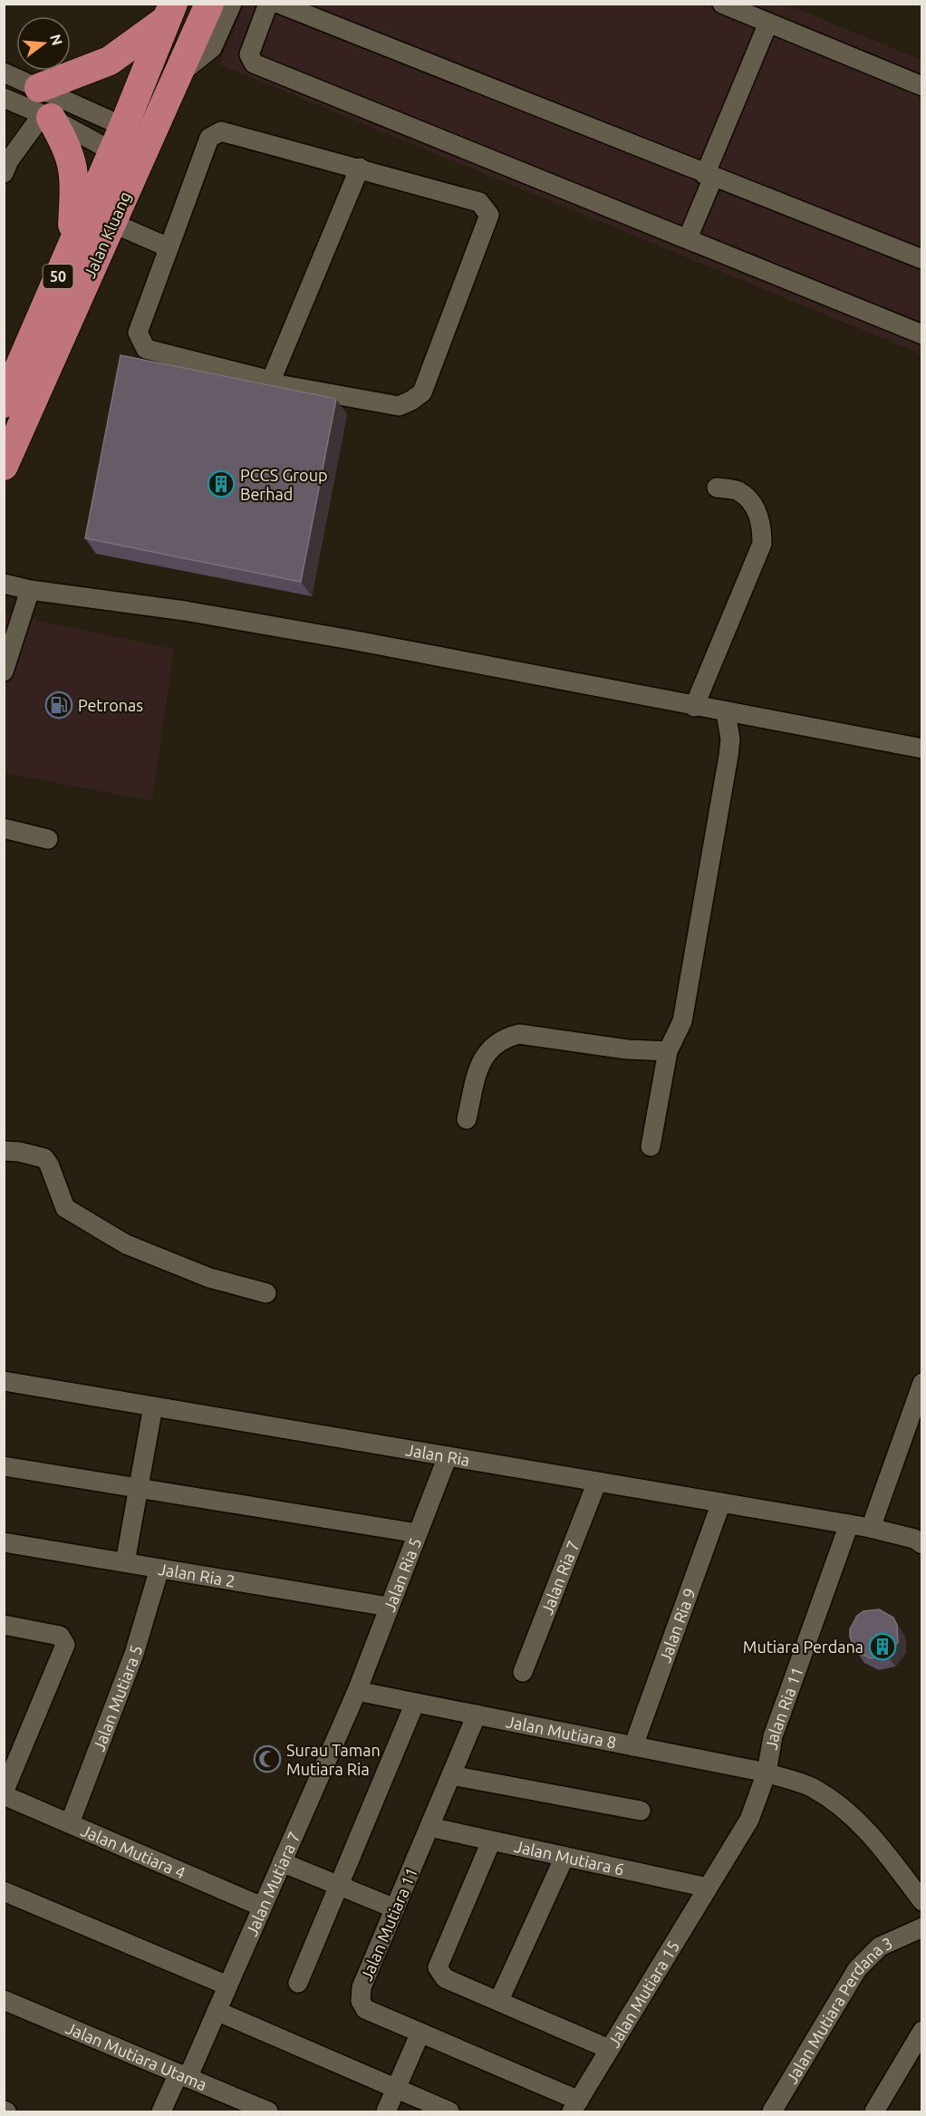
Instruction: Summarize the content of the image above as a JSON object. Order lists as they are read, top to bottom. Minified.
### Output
{"streets":{"highway":["Jalan Kluang","50"],"street":["Jalan Ria","Jalan Ria 5","Jalan Ria 2","Jalan Ria 7","Jalan Ria 9","Jalan Mutiara 5","Jalan Ria 11","Jalan Mutiara 8","Jalan Mutiara 4","Jalan Mutiara 6","Jalan Mutiara 7","Jalan Mutiara 11","Jalan Mutiara 15","Jalan Mutiara Perdana 3","Jalan Mutiara Utama"]},"crossings":[["Jalan Ria","Jalan Ria 5"],["Jalan Ria","Jalan Ria 7"],["Jalan Ria","Jalan Ria 9"],["Jalan Ria","Jalan Ria 11"],["Jalan Ria 5","Jalan Ria 2"],["Jalan Ria 5","Jalan Mutiara 8"],["Jalan Ria 5","Jalan Mutiara 7"],["Jalan Ria 2","Jalan Mutiara 5"],["Jalan Ria 9","Jalan Mutiara 8"],["Jalan Mutiara 5","Jalan Mutiara 4"],["Jalan Ria 11","Jalan Mutiara 8"],["Jalan Ria 11","Jalan Mutiara 6"],["Jalan Ria 11","Jalan Mutiara 15"],["Jalan Mutiara 8","Jalan Mutiara 7"],["Jalan Mutiara 8","Jalan Mutiara 11"],["Jalan Mutiara 4","Jalan Mutiara 7"],["Jalan Mutiara 6","Jalan Mutiara 11"],["Jalan Mutiara 6","Jalan Mutiara 15"],["Jalan Mutiara 7","Jalan Mutiara Utama"],["Jalan Mutiara 11","Jalan Mutiara 15"]],"places":{"building":["PCCS Group Berhad","Mutiara Perdana"],"fuel station":["Petronas"],"mosque":["Surau Taman Mutiara Ria"]},"north":"right"}
